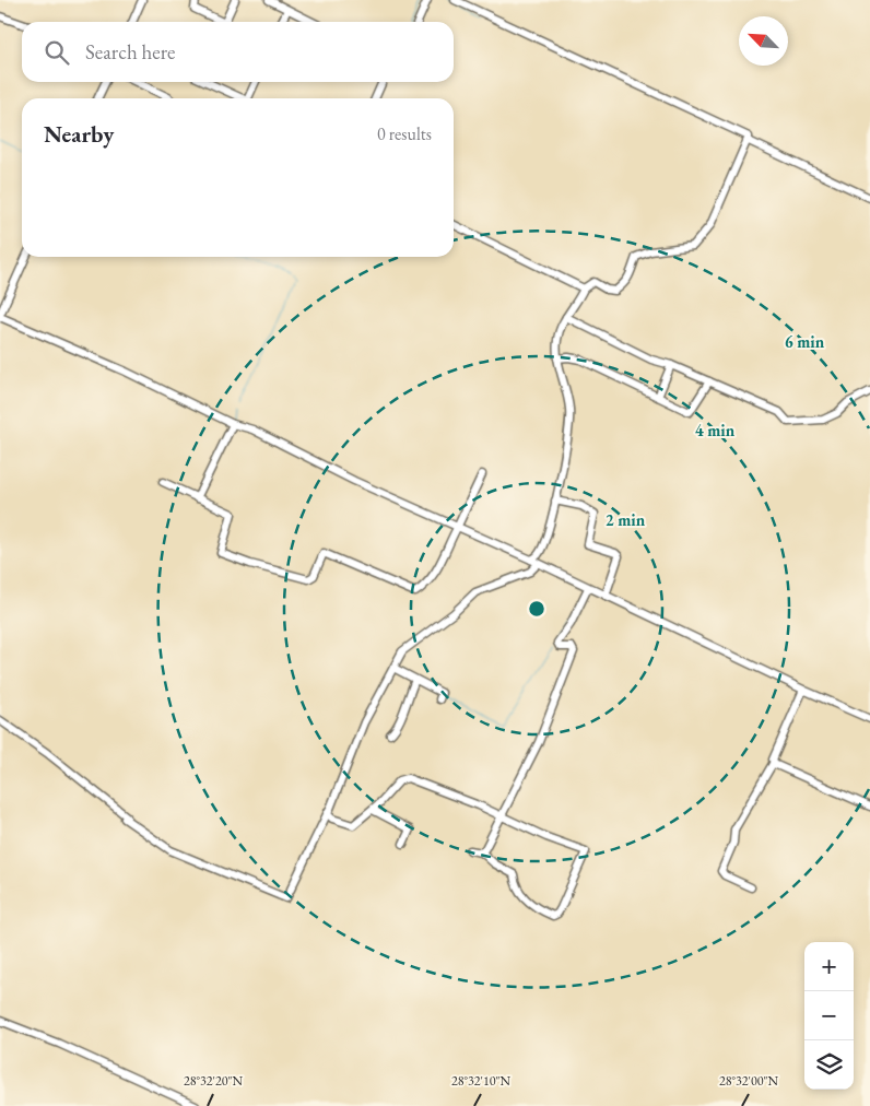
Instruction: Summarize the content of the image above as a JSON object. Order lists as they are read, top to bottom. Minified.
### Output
{"north":"top left","page":{"search":"Search here","heading":["Nearby","0 results"],"map_buttons":["+","−"]},"coordinates":["28°32'20\"N","28°32'10\"N","28°32'00\"N"],"rings":["6 min","4 min","2 min"]}
